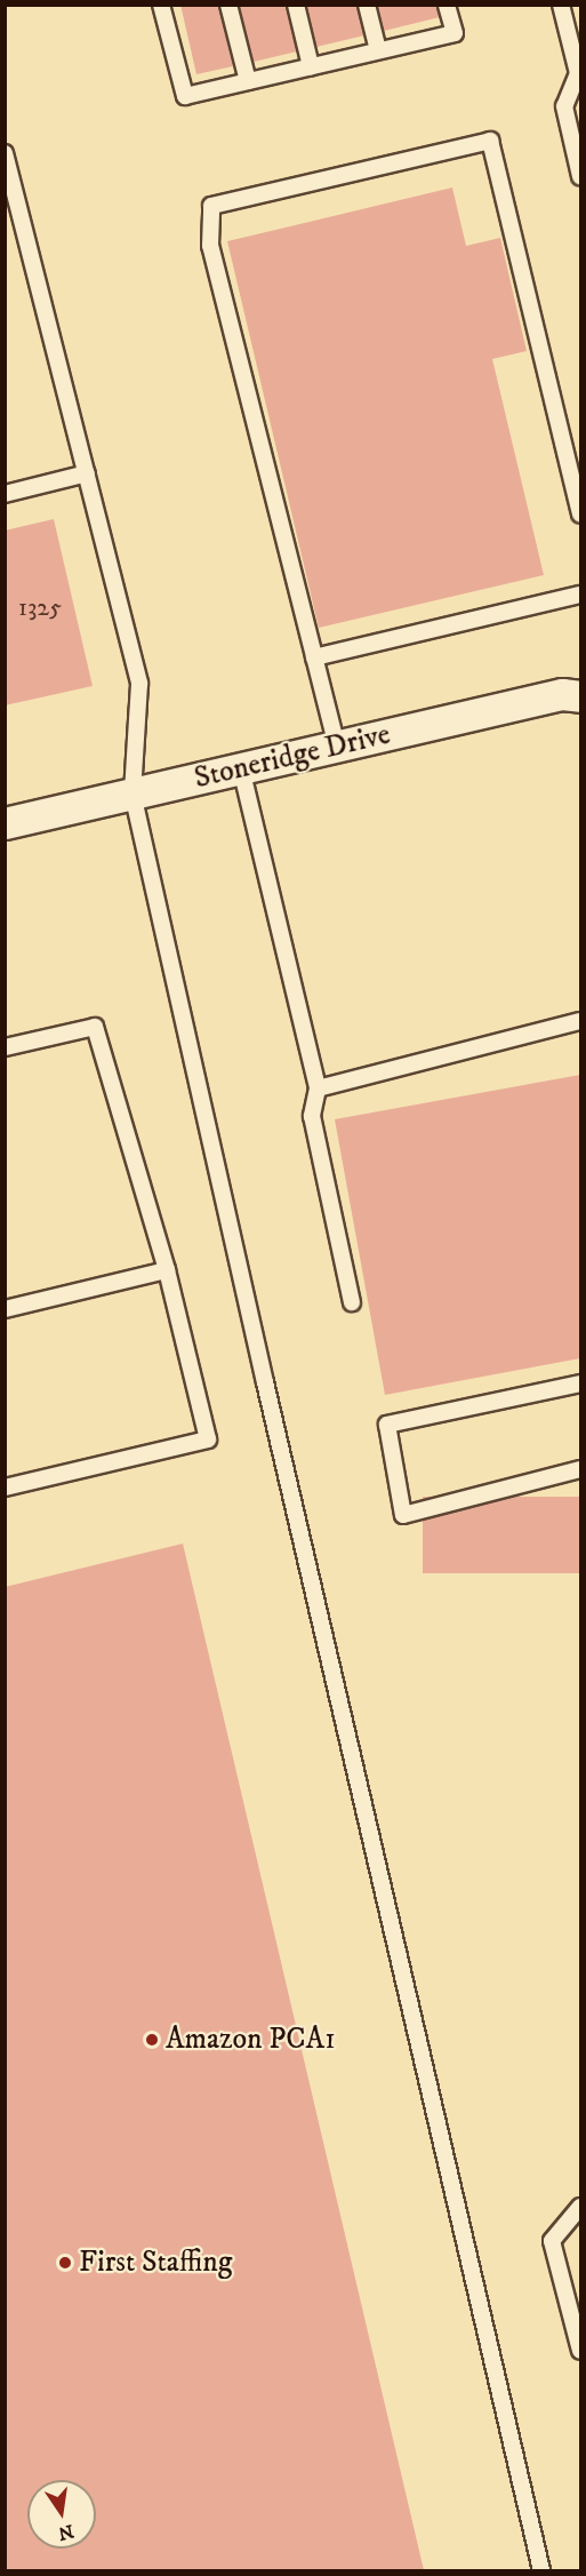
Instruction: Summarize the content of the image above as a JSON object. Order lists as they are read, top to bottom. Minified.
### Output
{"streets":{"street":["Stoneridge Drive"]},"places":["Amazon PCA1","First Staffing"],"house_numbers":["1325"],"north":"bottom"}
